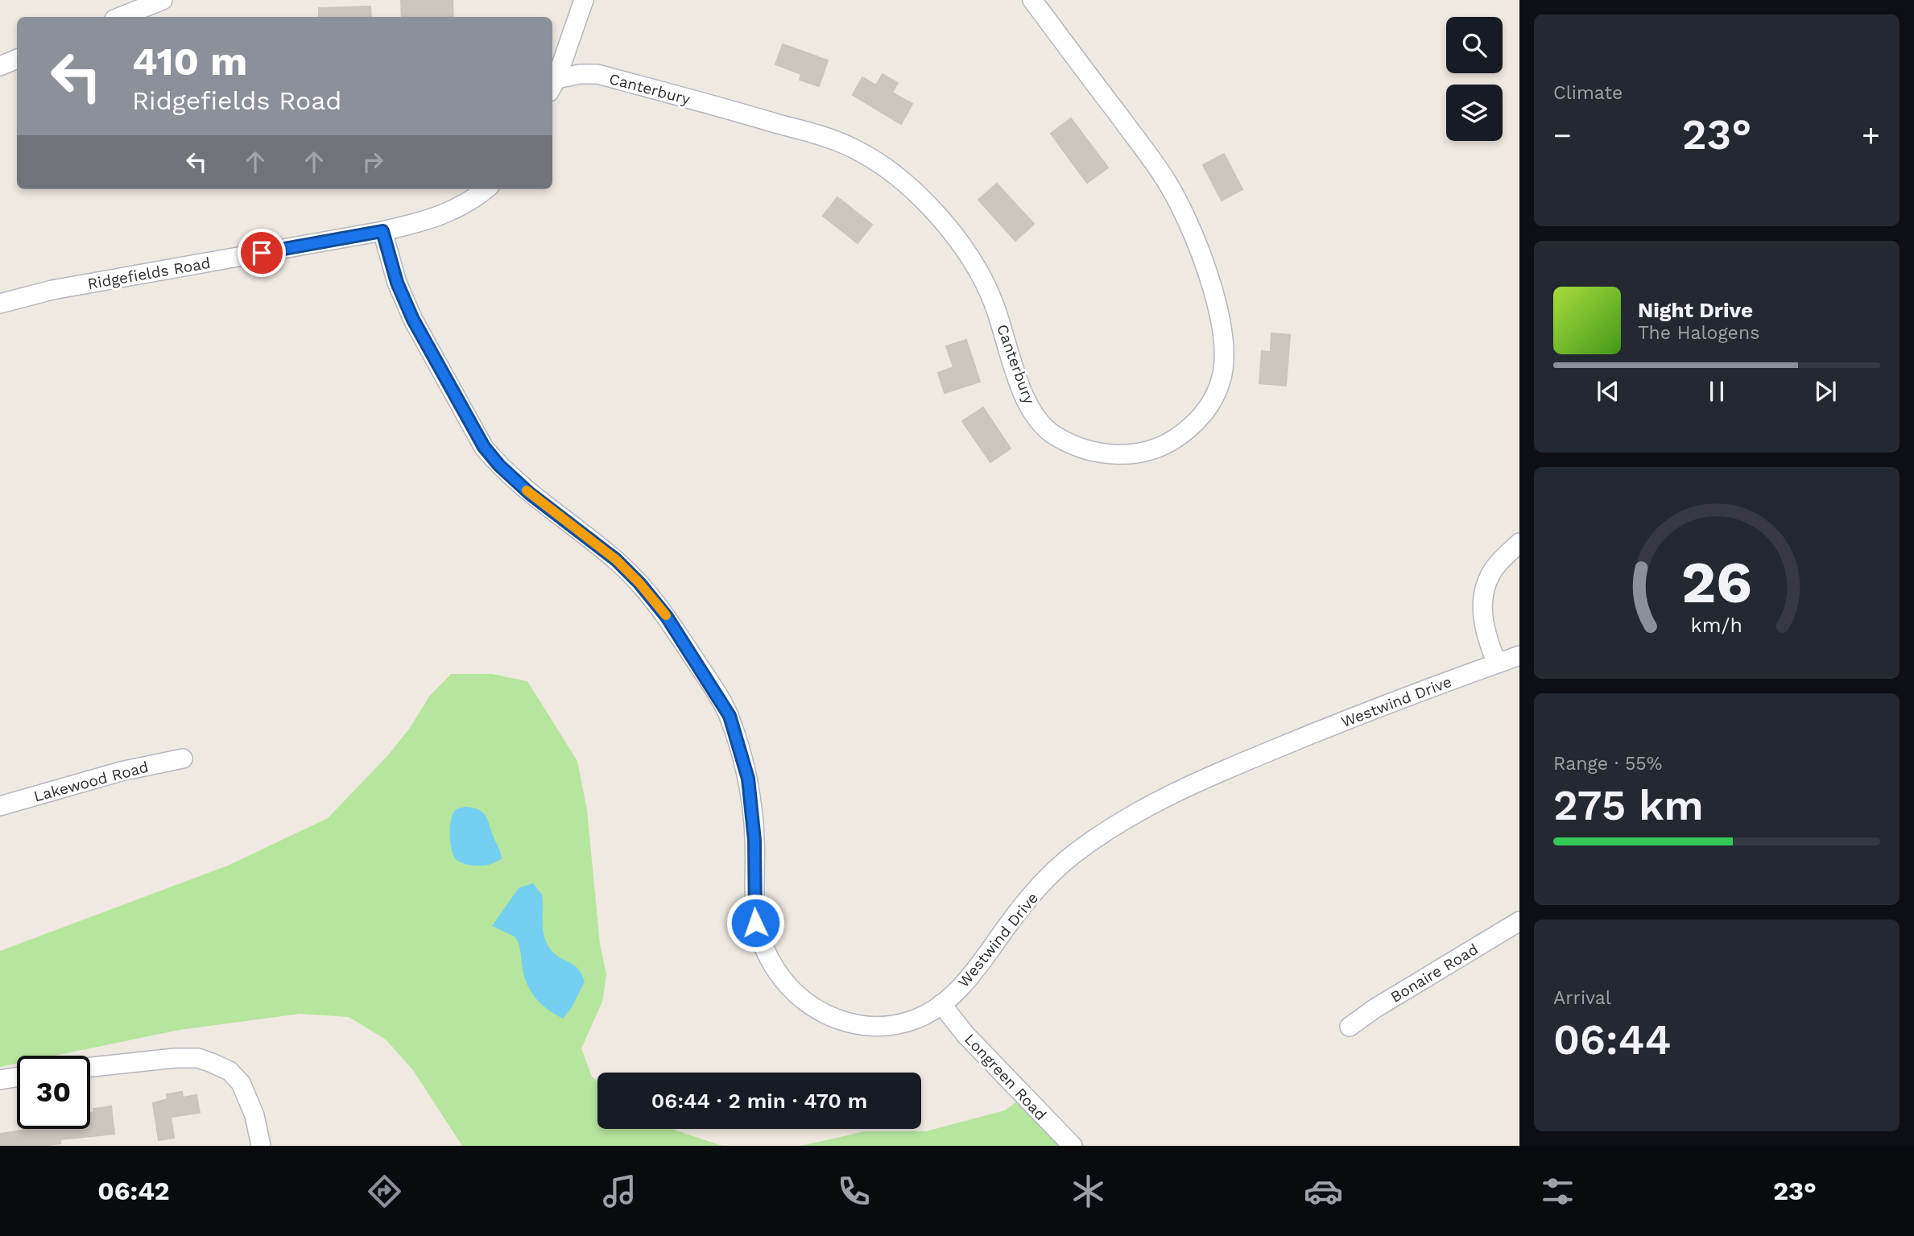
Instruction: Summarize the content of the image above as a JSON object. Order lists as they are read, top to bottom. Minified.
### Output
{"streets":{"street":["Canterbury","Ridgefields Road","Westwind Drive","Lakewood Road","Bonaire Road","Longreen Road"]},"crossings":[["Ridgefields Road","Westwind Drive"],["Westwind Drive","Longreen Road"]],"page":{"tile":["Climate",["Range · 55%","275 km"],["Arrival","06:44"]],"turn":["410 m","Ridgefields Road"],"heat":["−","23°","+"],"song":["Night Drive","The Halogens"],"limit":"30","trip":"06:44 · 2 min · 470 m","tabs":["06:42","23°"],"gauge":["26","km/h"]}}
